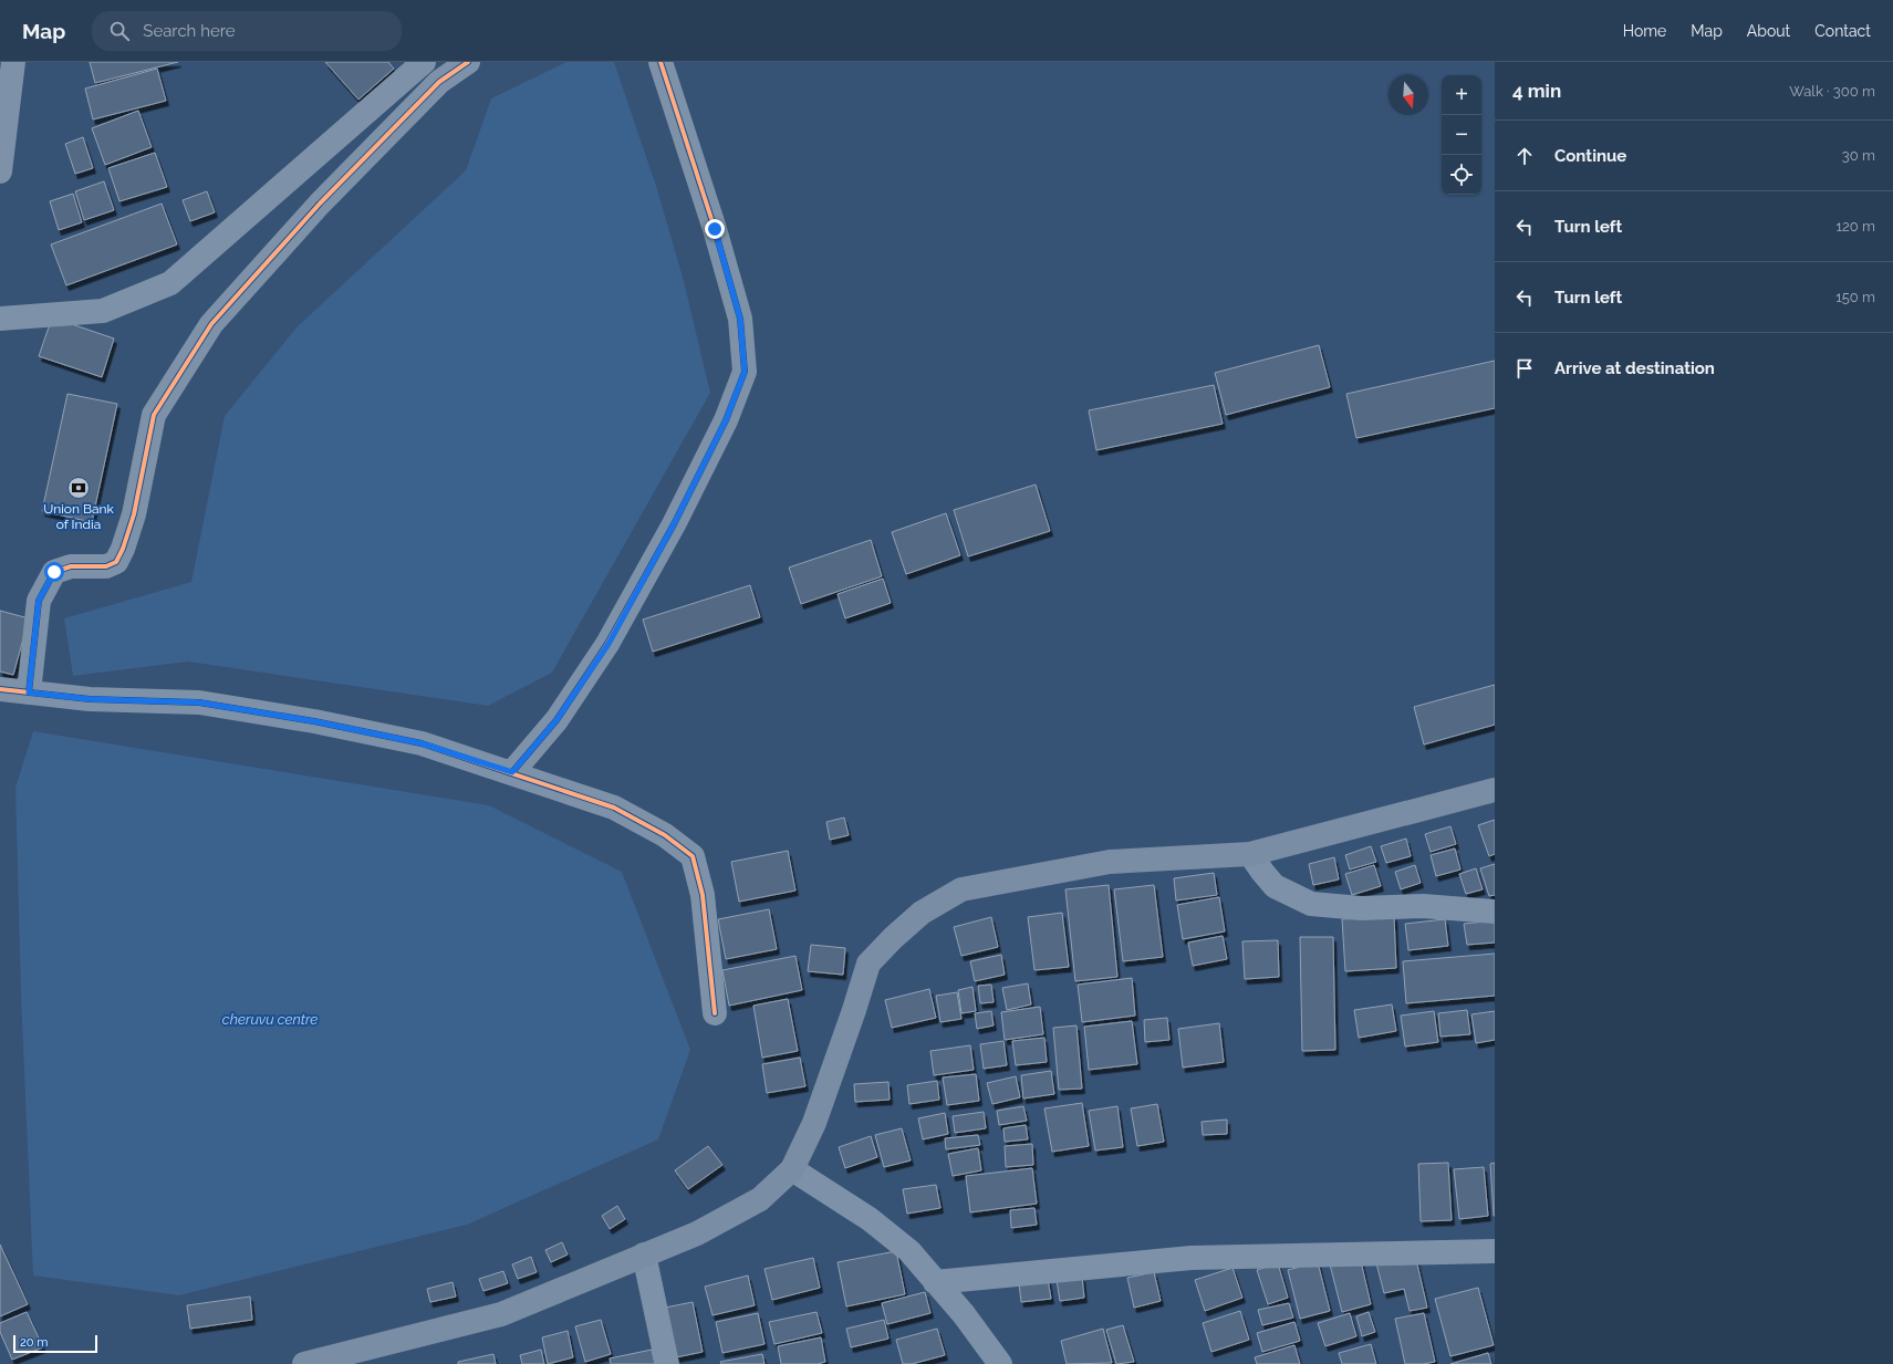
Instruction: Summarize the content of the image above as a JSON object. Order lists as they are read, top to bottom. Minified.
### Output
{"water":["cheruvu centre"],"places":{"bank":["Union Bank of India"]},"scale_bar":"20 m","north":"bottom","page":{"header":"Map","search":"Search here","nav":["Home","Map","About","Contact"],"heading":["4 min","Walk · 300 m"],"map_buttons":["+","−"],"list":[["Continue","30 m"],["Turn left","120 m"],["Turn left","150 m"],"Arrive at destination"],"scale":"20 m"}}
